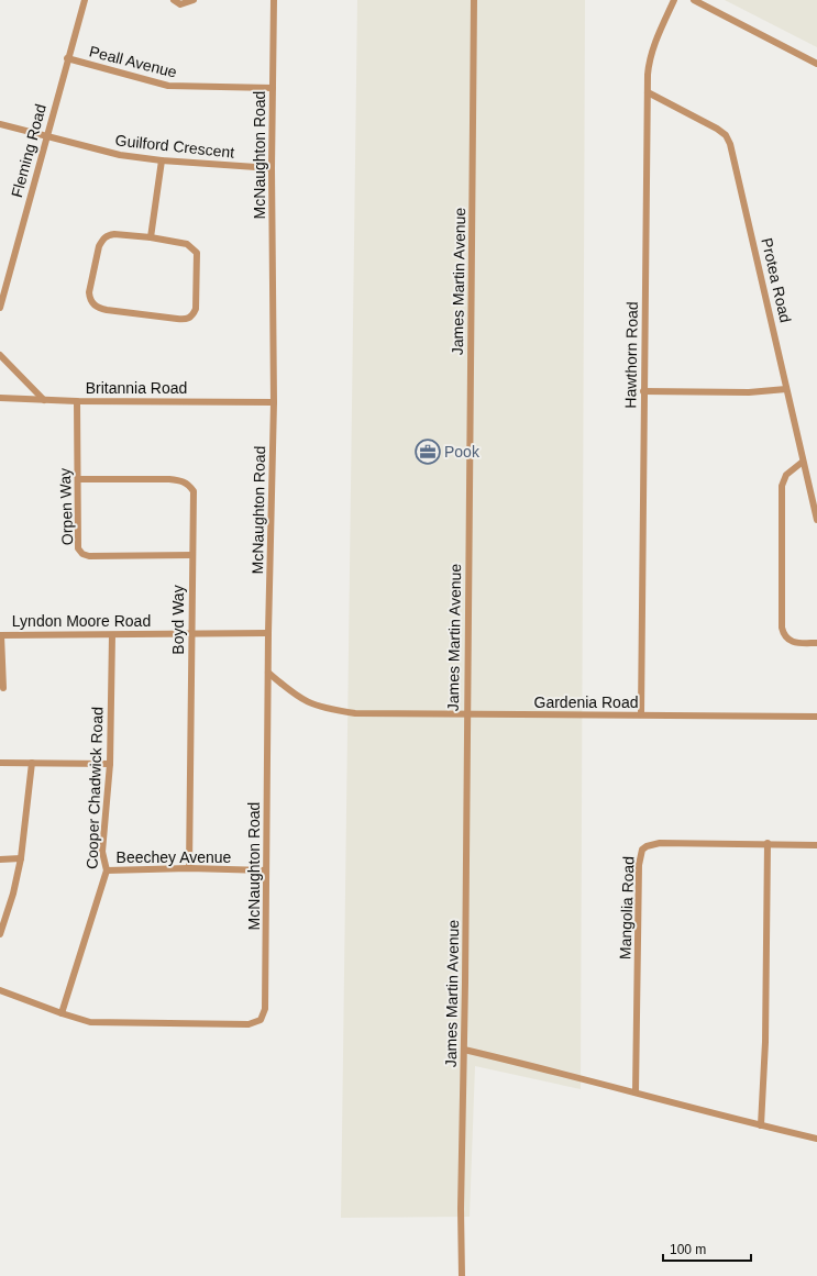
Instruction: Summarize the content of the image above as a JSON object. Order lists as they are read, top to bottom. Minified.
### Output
{"streets":{"street":["Peall Avenue","Guilford Crescent","Fleming Road","McNaughton Road","Protea Road","James Martin Avenue","Hawthorn Road","Britannia Road","Orpen Way","Boyd Way","Lyndon Moore Road","Gardenia Road","Cooper Chadwick Road","Beechey Avenue","Mangolia Road"]},"crossings":[["Peall Avenue","Fleming Road"],["Peall Avenue","McNaughton Road"],["Guilford Crescent","Fleming Road"],["Guilford Crescent","McNaughton Road"],["McNaughton Road","Britannia Road"],["McNaughton Road","Lyndon Moore Road"],["McNaughton Road","Gardenia Road"],["McNaughton Road","Cooper Chadwick Road"],["McNaughton Road","Beechey Avenue"],["Protea Road","Hawthorn Road"],["James Martin Avenue","Gardenia Road"],["Hawthorn Road","Gardenia Road"],["Britannia Road","Orpen Way"],["Orpen Way","Boyd Way"],["Boyd Way","Lyndon Moore Road"],["Boyd Way","Beechey Avenue"],["Lyndon Moore Road","Cooper Chadwick Road"],["Cooper Chadwick Road","Beechey Avenue"]],"places":{"office":["Pook"]},"scale_bar":"100 m"}
